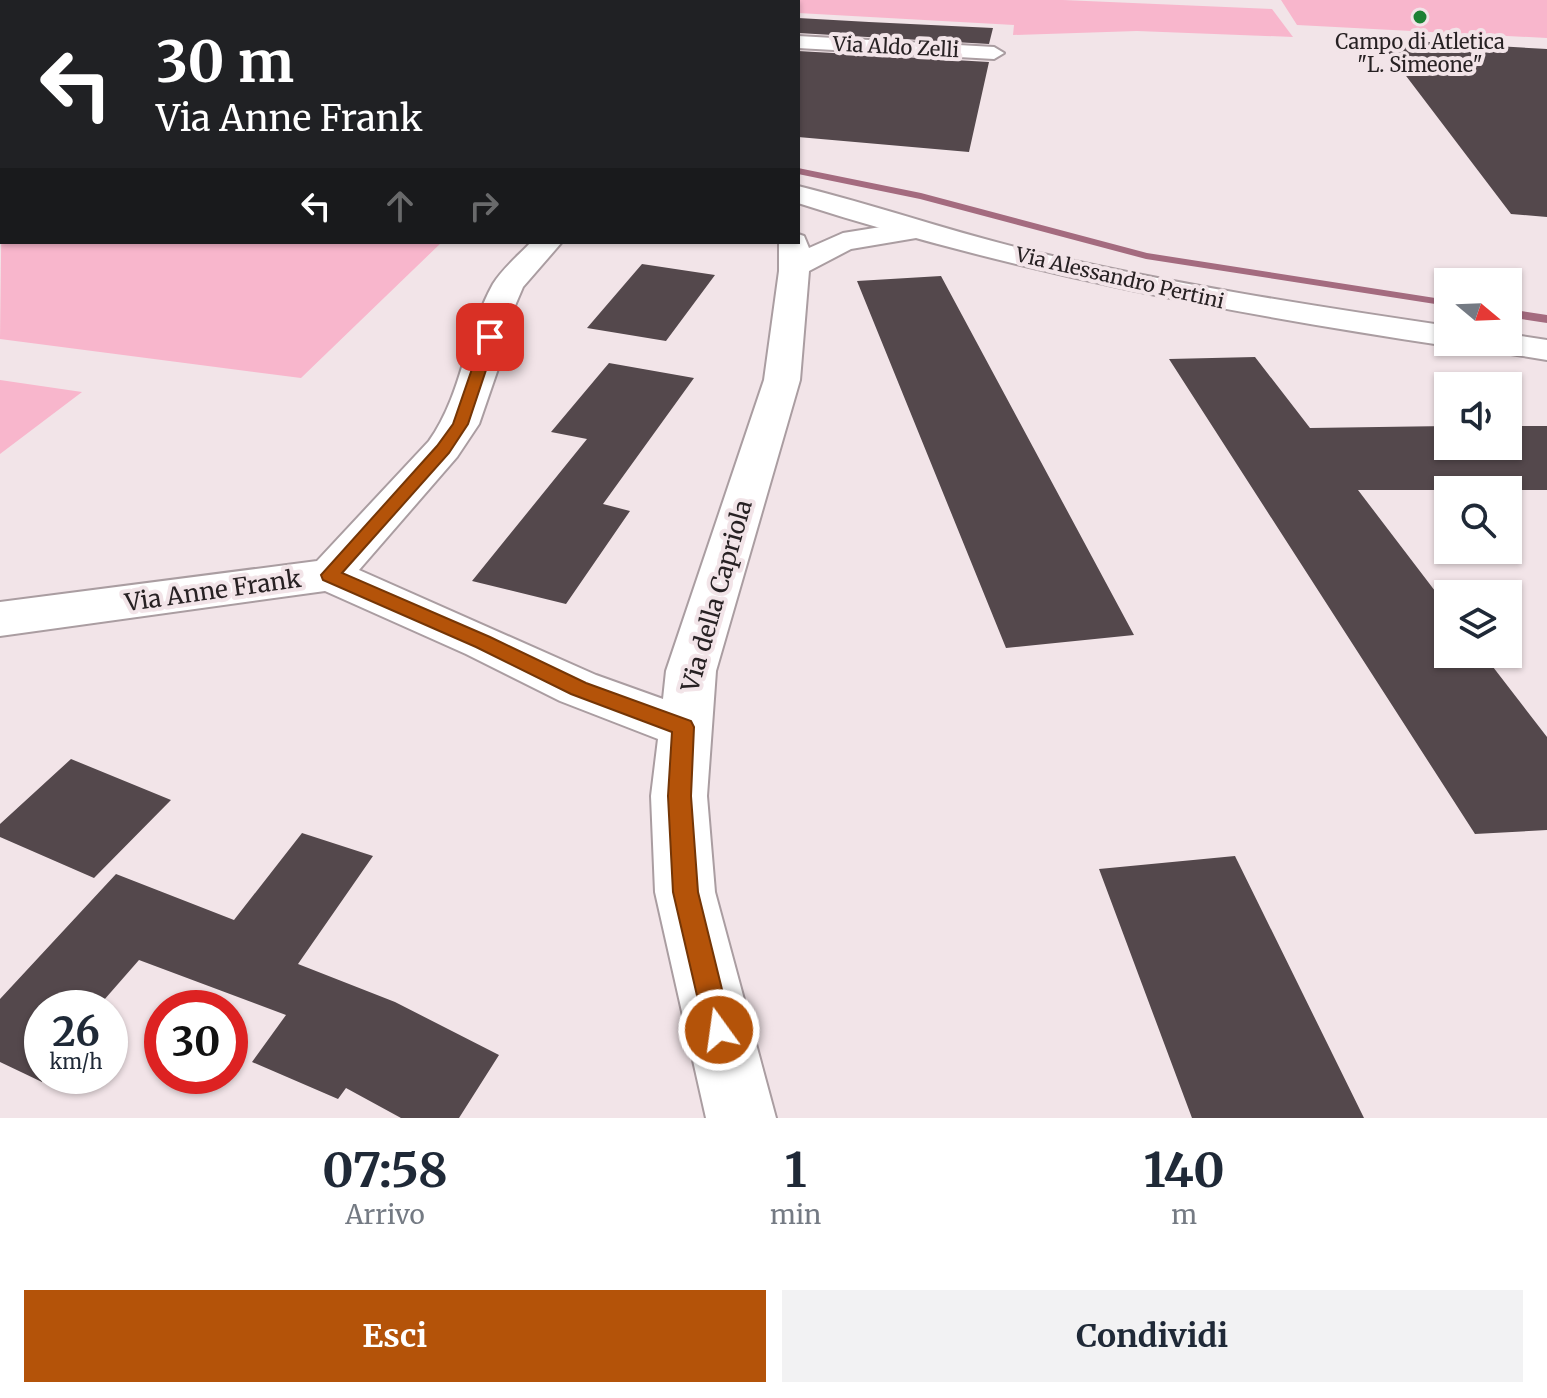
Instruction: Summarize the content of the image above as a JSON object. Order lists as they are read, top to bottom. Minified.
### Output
{"streets":{"street":["Via Aldo Zelli","Via Alessandro Pertini","Via Anne Frank","Via della Capriola"]},"crossings":[["Via Anne Frank","Via della Capriola"]],"places":["Campo di Atletica \"L. Simeone\""],"north":"right","page":{"turn":["30 m","Via Anne Frank"],"speed":"26 km/h","limit":"30","eta":["07:58","Arrivo","1","min","140","m"],"buttons":["Esci","Condividi"]}}
